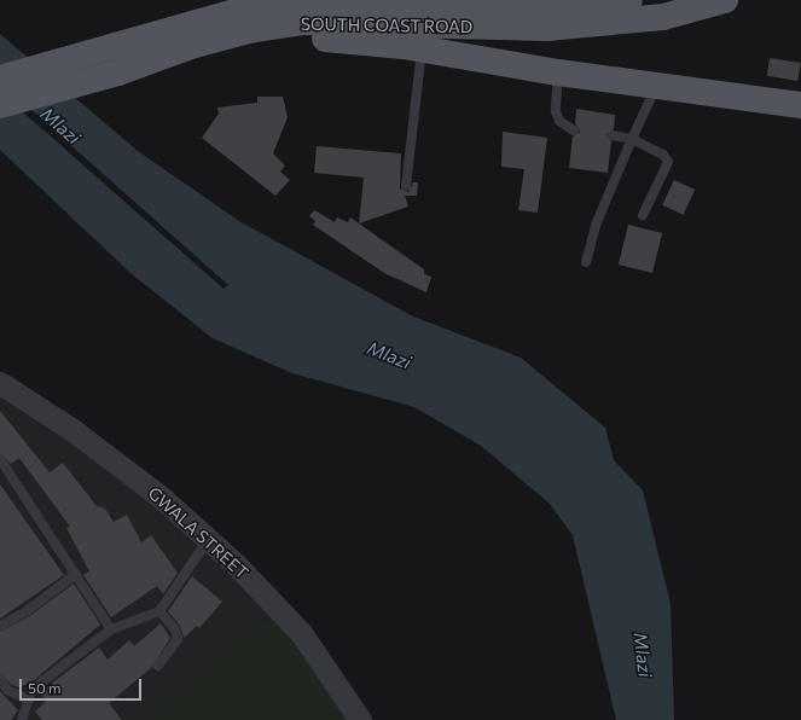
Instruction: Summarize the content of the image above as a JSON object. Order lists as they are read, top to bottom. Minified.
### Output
{"streets":{"main road":["SOUTH COAST ROAD"],"street":["GWALA STREET"]},"water":["Mlazi"],"scale_bar":"50 m"}
